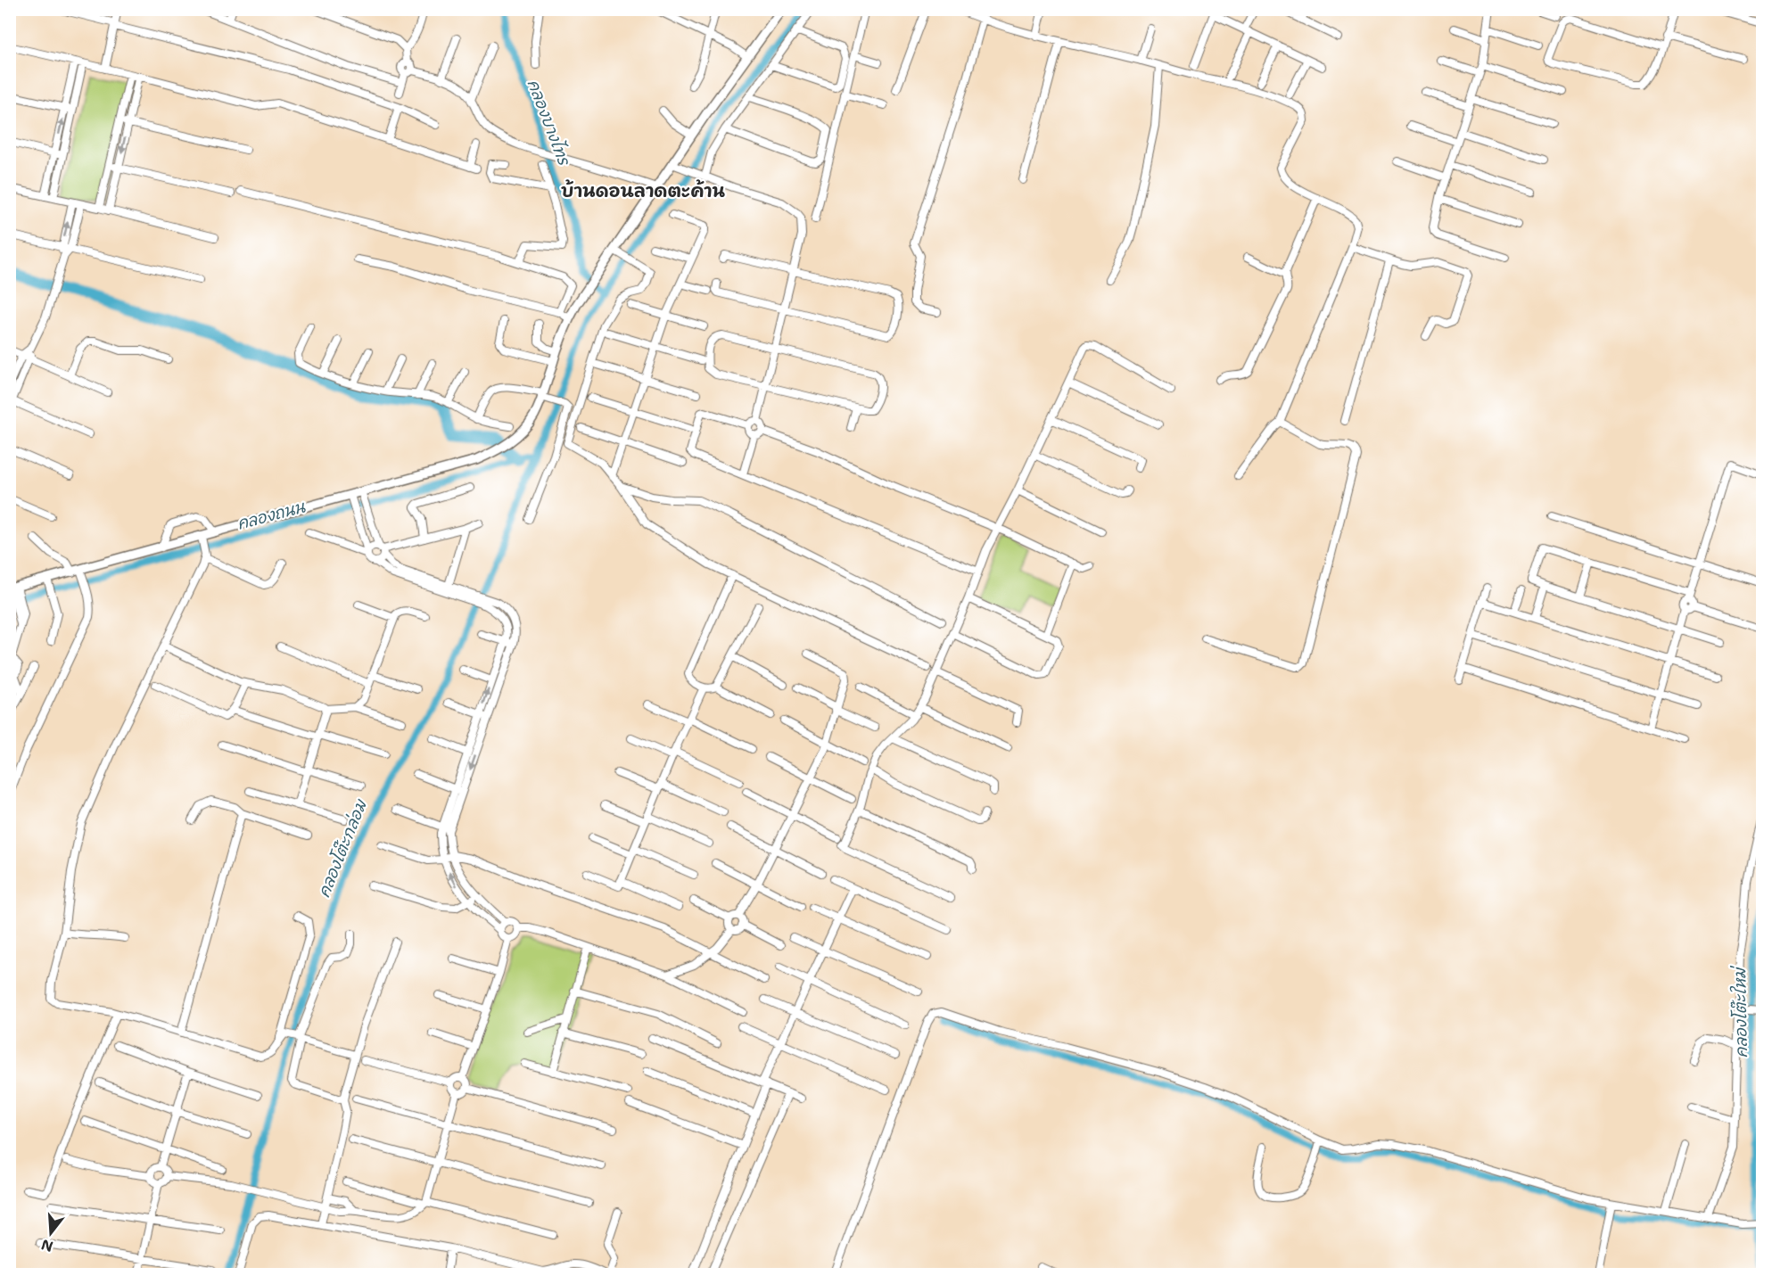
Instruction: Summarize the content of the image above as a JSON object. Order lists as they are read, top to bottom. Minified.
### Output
{"districts":["บ้านดอนลาดตะค้าน"],"water":["คลองบางไทร","คลองถนน","คลองโต๊ะกล่อม","คลองโต๊ะใหม่"],"north":"bottom"}
